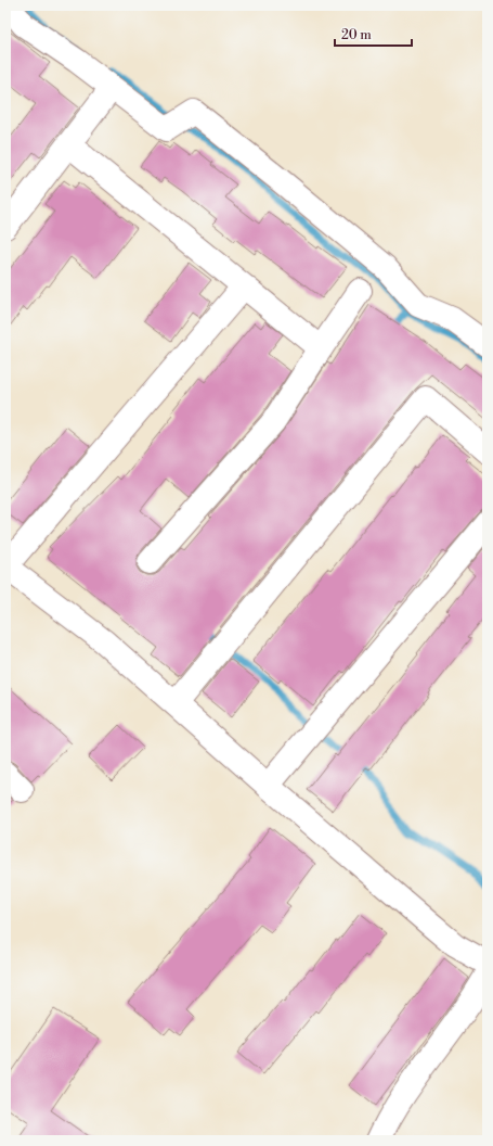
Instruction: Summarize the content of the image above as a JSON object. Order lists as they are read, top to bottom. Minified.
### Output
{"scale_bar":"20 m"}
